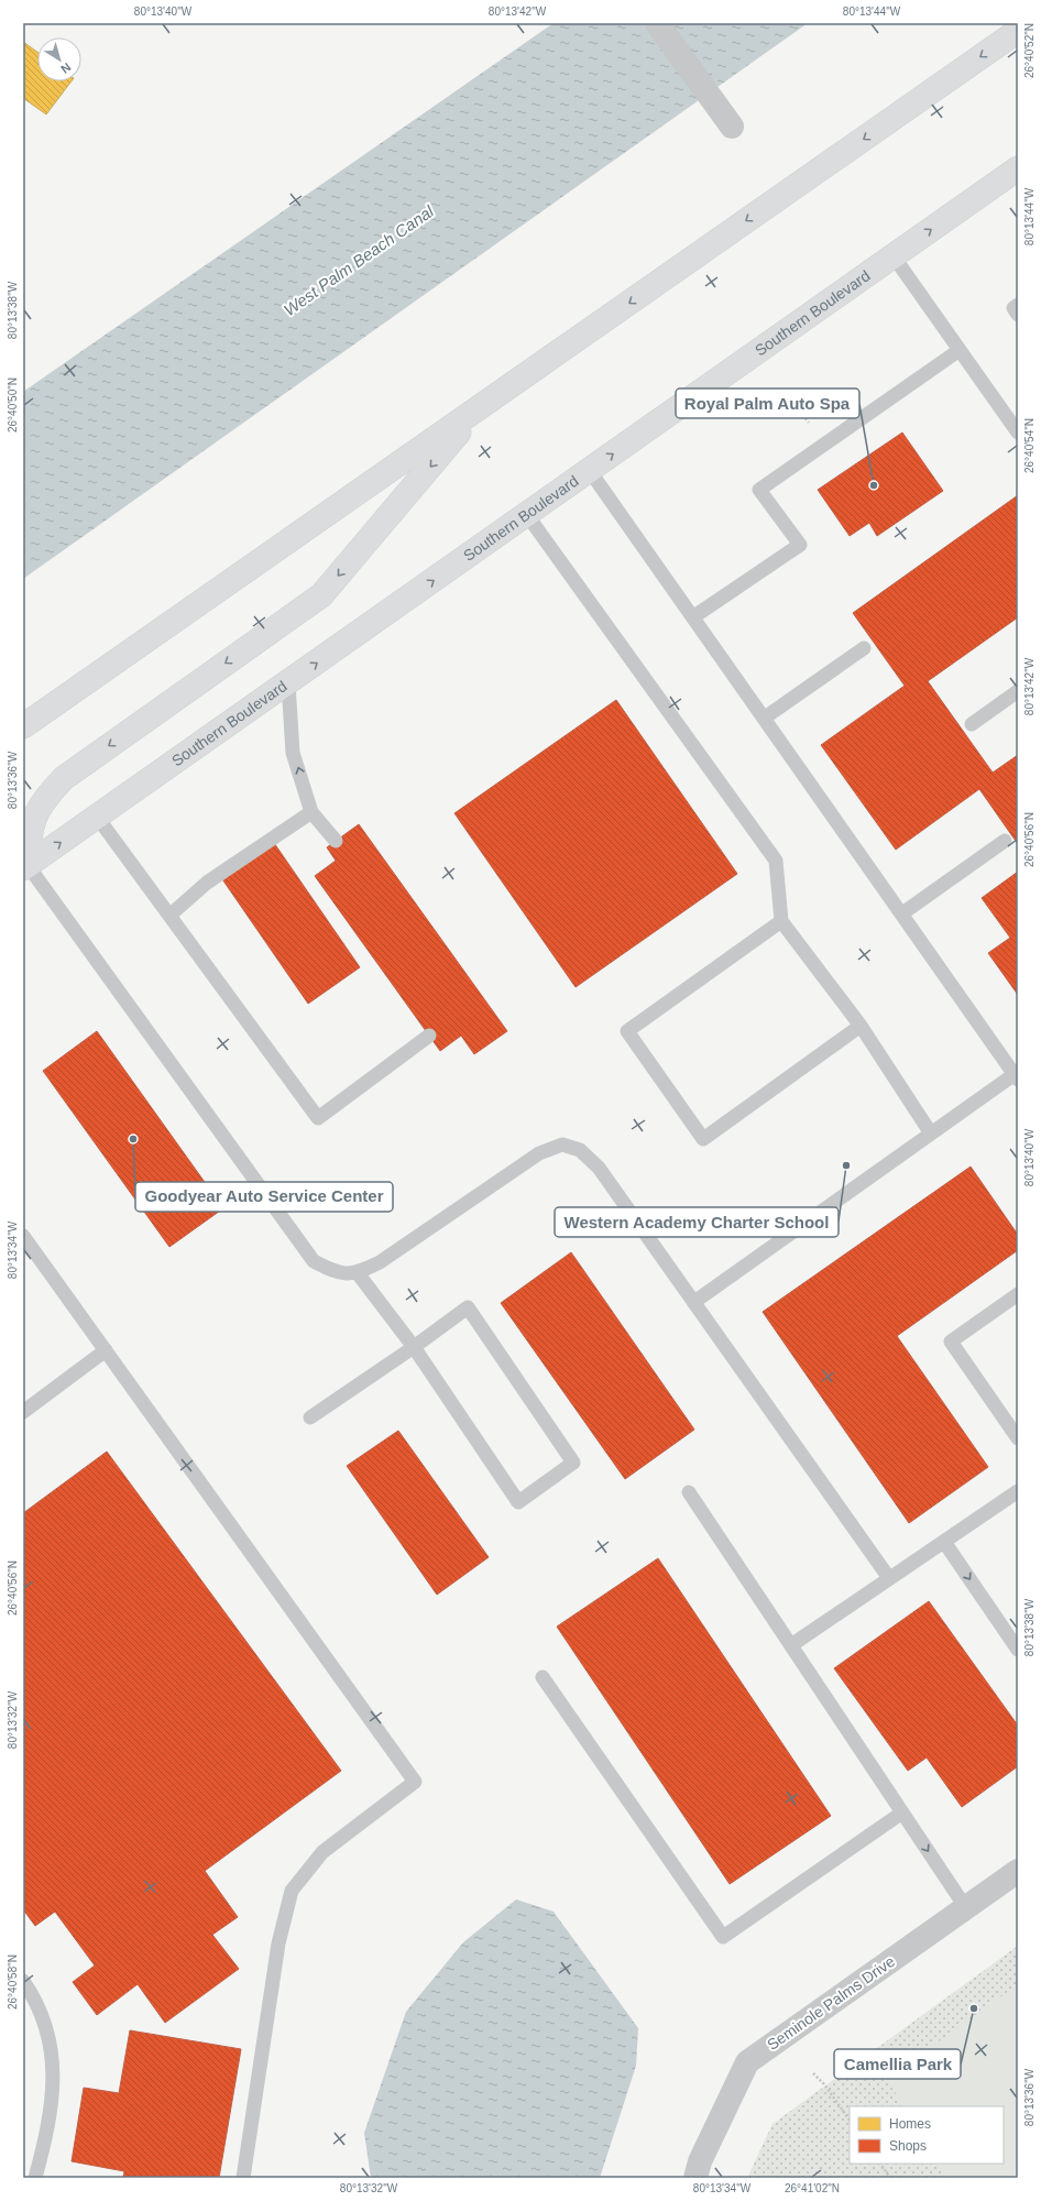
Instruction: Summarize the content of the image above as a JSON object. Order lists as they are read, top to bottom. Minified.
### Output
{"streets":{"highway":["Southern Boulevard"],"street":["Seminole Palms Drive"]},"water":["West Palm Beach Canal"],"places":["Royal Palm Auto Spa","Goodyear Auto Service Center","Western Academy Charter School","Camellia Park"],"legend":["Homes","Shops"],"north":"bottom right","coordinates":["80°13'40\"W","80°13'42\"W","80°13'44\"W","26°40'52\"N","80°13'38\"W","26°40'50\"N","26°40'54\"N","80°13'36\"W","26°40'56\"N","80°13'34\"W","80°13'32\"W","26°40'58\"N","26°41'02\"N"]}
